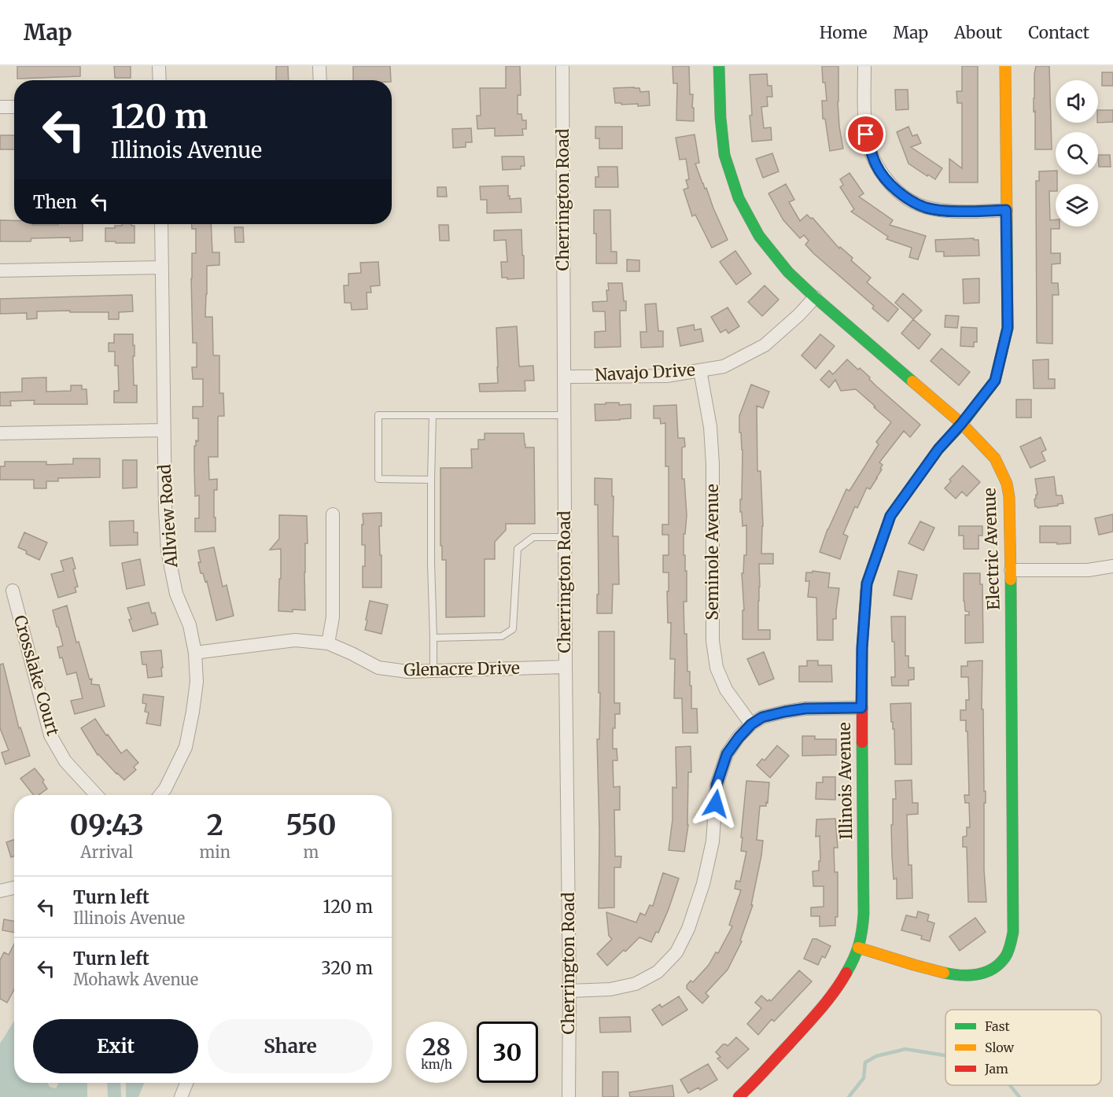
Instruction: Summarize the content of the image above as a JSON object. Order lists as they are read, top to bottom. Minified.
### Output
{"streets":{"street":["Cherrington Road","Navajo Drive","Allview Road","Electric Avenue","Seminole Avenue","Glenacre Drive","Crosslake Court","Illinois Avenue"]},"crossings":[["Cherrington Road","Navajo Drive"],["Cherrington Road","Glenacre Drive"],["Navajo Drive","Electric Avenue"],["Navajo Drive","Seminole Avenue"],["Allview Road","Glenacre Drive"],["Electric Avenue","Illinois Avenue"]],"legend":["Fast","Slow","Jam"],"page":{"header":"Map","nav":["Home","Map","About","Contact"],"turn":["120 m","Illinois Avenue"],"then":"Then","eta":["09:43","Arrival","2","min","550","m"],"list":[{"name":"Turn left","note":"Illinois Avenue","value":"120 m"},{"name":"Turn left","note":"Mohawk Avenue","value":"320 m"}],"buttons":["Exit","Share"],"speed":"28 km/h","limit":"30"}}
